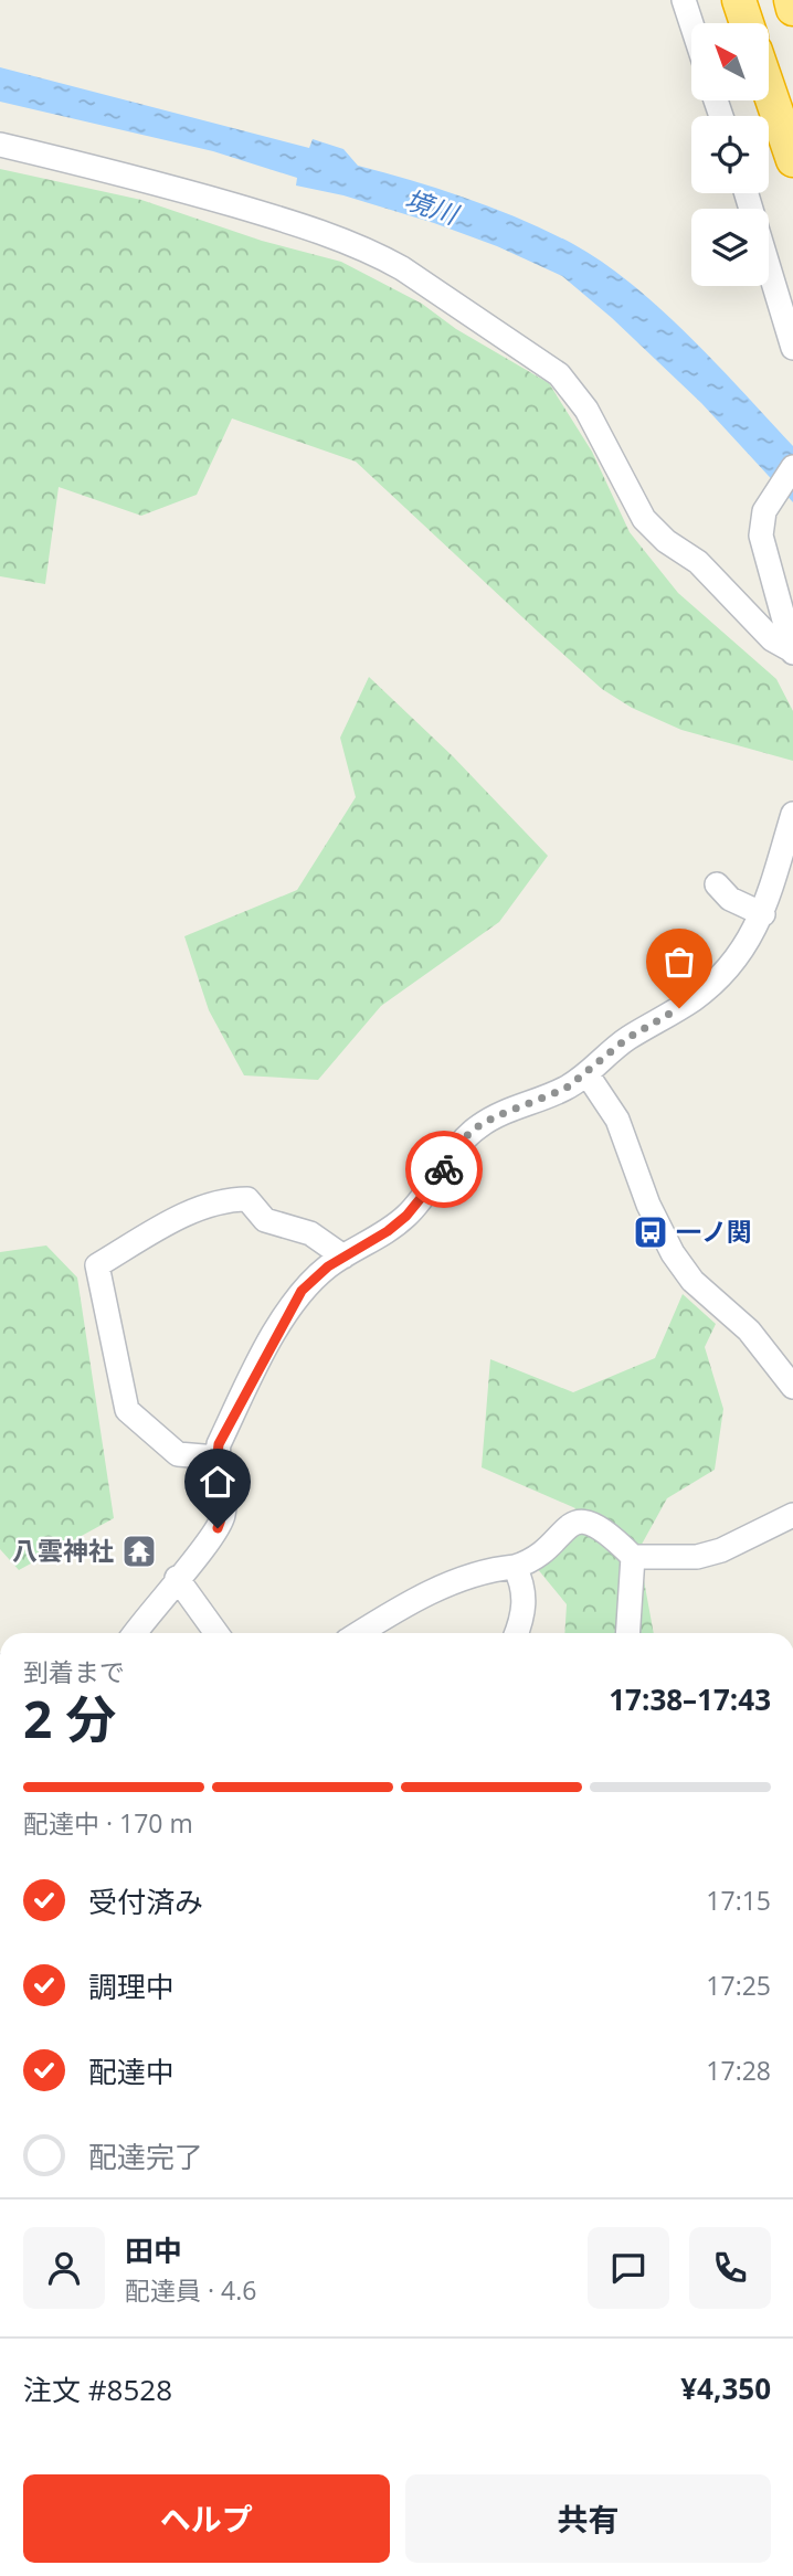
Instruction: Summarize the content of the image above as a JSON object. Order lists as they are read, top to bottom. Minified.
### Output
{"water":["境川"],"places":{"bus stop":["一ノ関"],"temple":["八雲神社"]},"north":"top left","page":{"heading":["2 分","到着まで","17:38–17:43"],"panel":["田中","配達員 · 4.6","注文 #8528","¥4,350"],"bar":"配達中 · 170 m","list":[["受付済み","17:15"],["調理中","17:25"],["配達中","17:28"],"配達完了"],"buttons":["ヘルプ","共有"]}}
